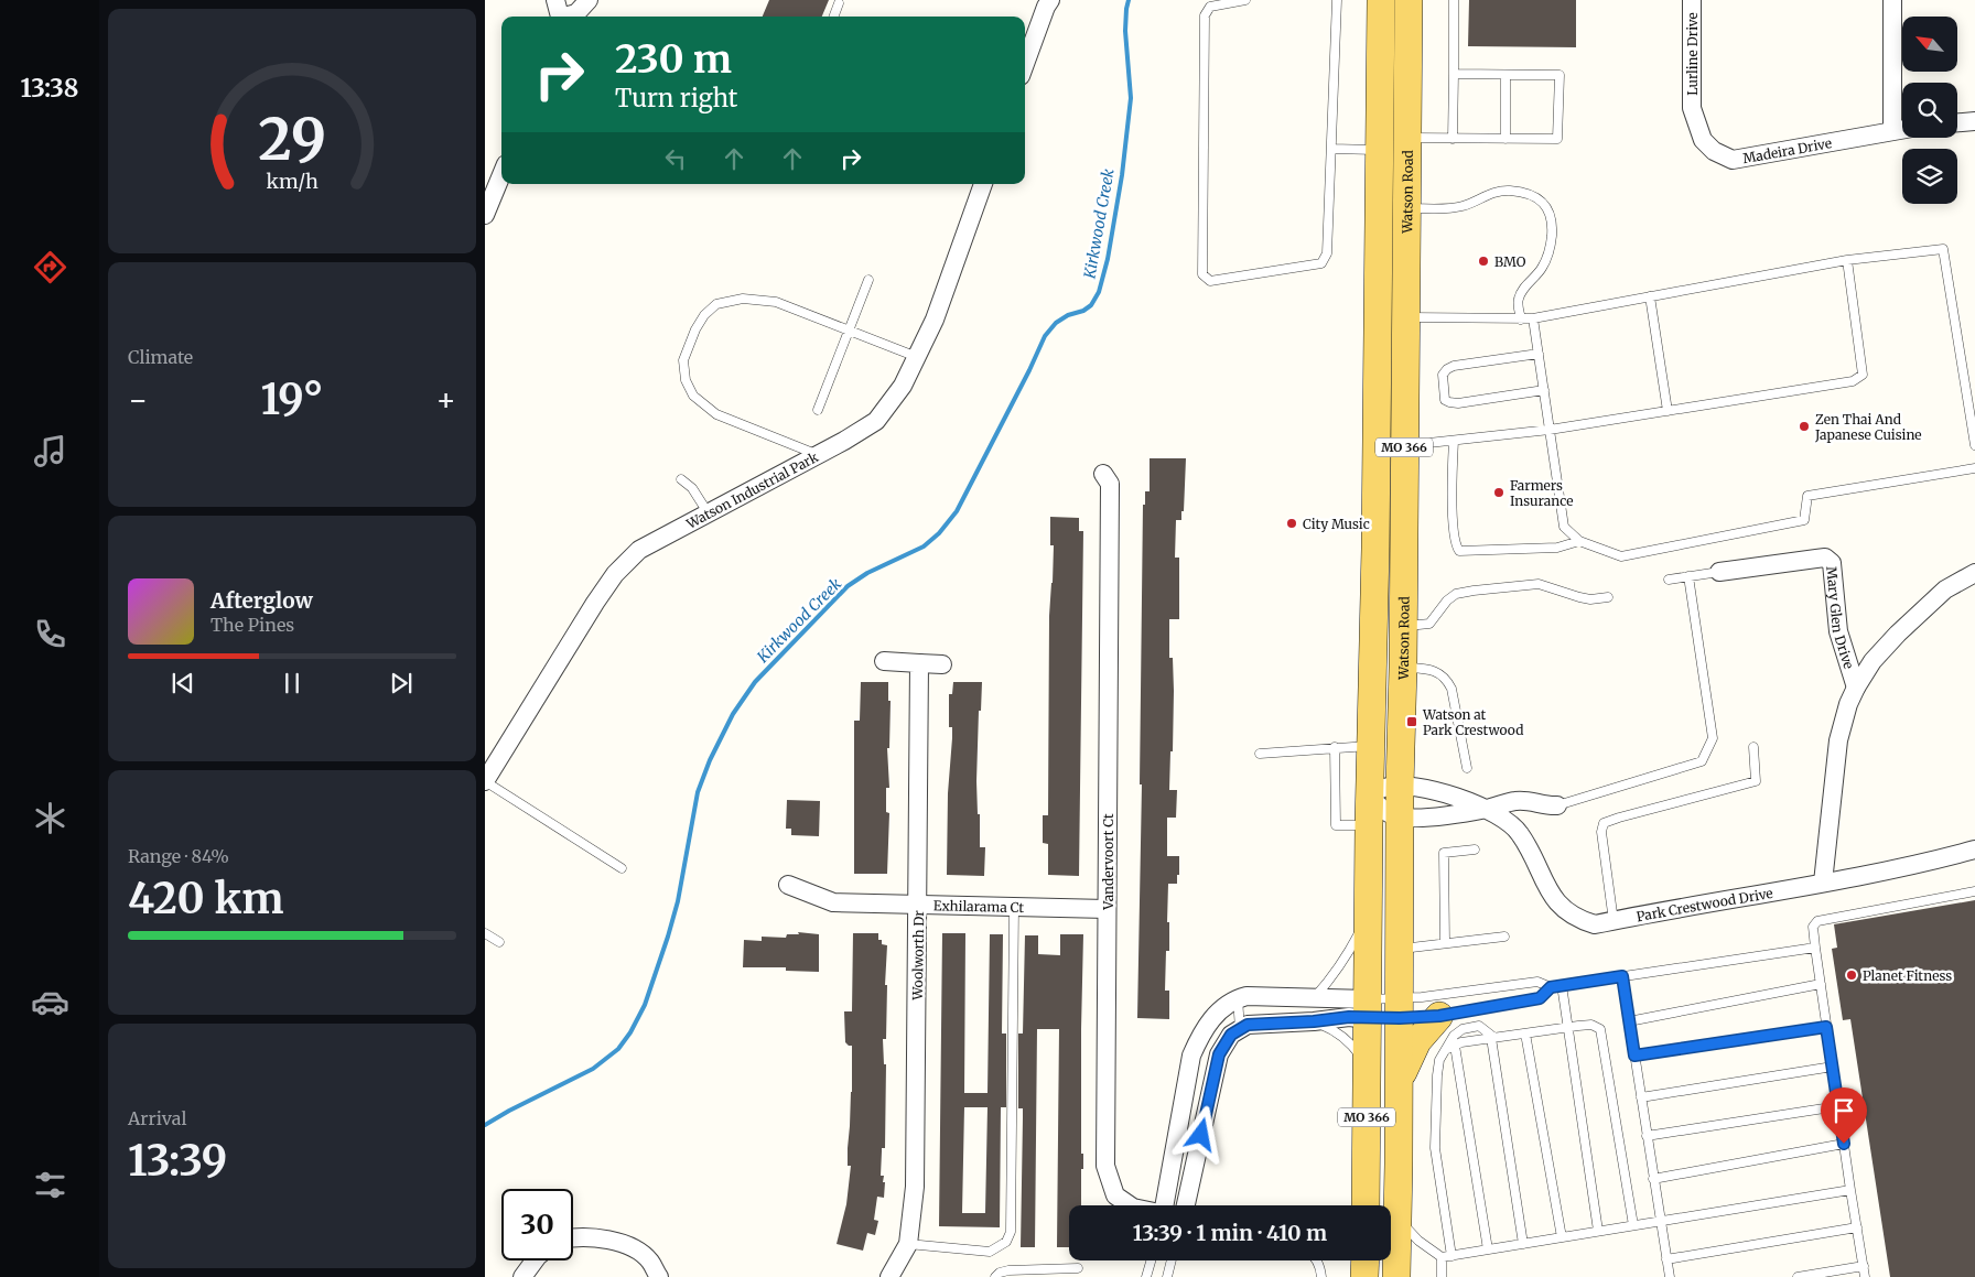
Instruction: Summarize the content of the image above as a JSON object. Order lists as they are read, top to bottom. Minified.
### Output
{"streets":{"main road":["Watson Road","MO 366"],"street":["Lurline Drive","Madeira Drive","Watson Industrial Park","Mary Glen Drive","Vandervoort Ct","Park Crestwood Drive","Exhilarama Ct","Woolworth Dr"]},"crossings":[["Lurline Drive","Madeira Drive"],["Watson Road","Park Crestwood Drive"],["Mary Glen Drive","Park Crestwood Drive"],["Vandervoort Ct","Exhilarama Ct"],["Exhilarama Ct","Woolworth Dr"]],"water":["Kirkwood Creek"],"places":{"other":["BMO","Zen Thai And Japanese Cuisine","Farmers Insurance","City Music","Planet Fitness"],"transit":["Watson at Park Crestwood"]},"north":"top left","page":{"tabs":"13:38","turn":["230 m","Turn right"],"tile":["Climate",["Range · 84%","420 km"],["Arrival","13:39"]],"heat":["−","19°","+"],"song":["Afterglow","The Pines"],"limit":"30","trip":"13:39 · 1 min · 410 m","gauge":["29","km/h"]}}
